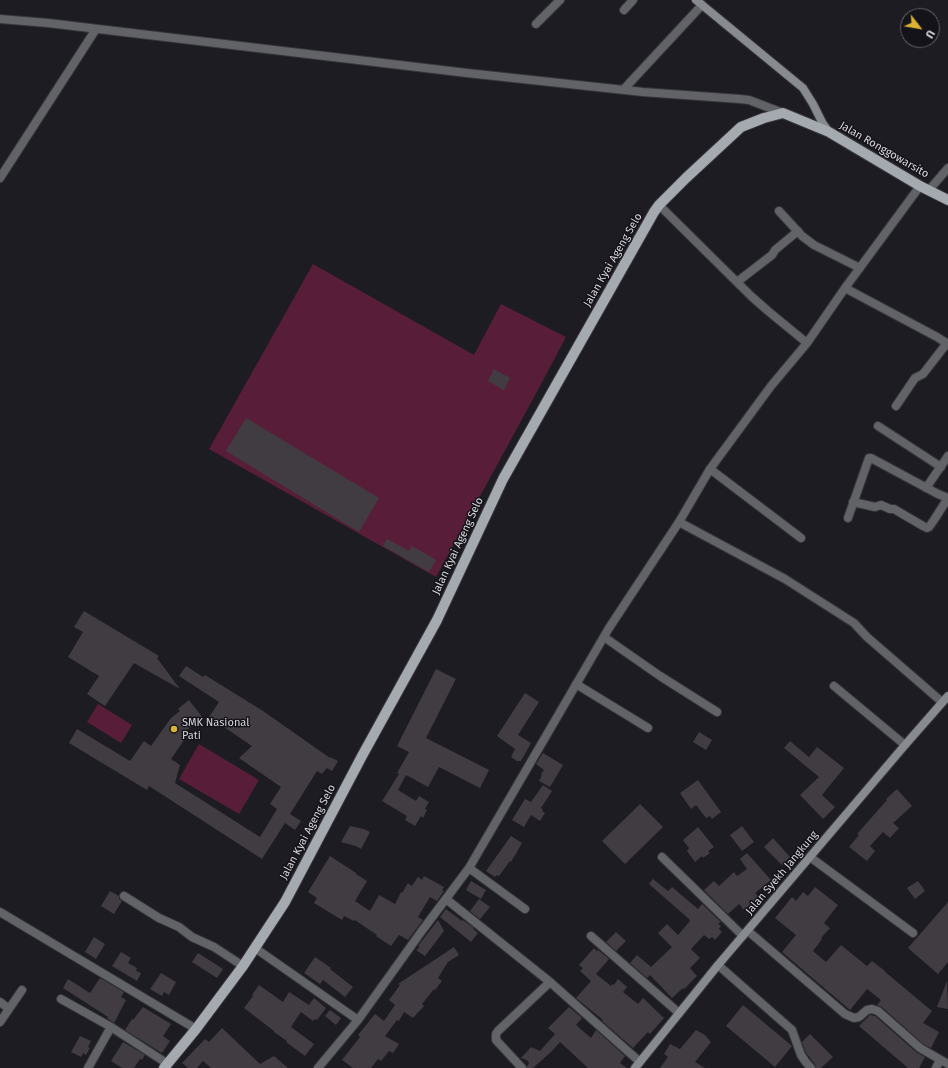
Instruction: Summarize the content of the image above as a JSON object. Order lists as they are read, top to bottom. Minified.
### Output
{"streets":{"main road":["Jalan Ronggowarsito","Jalan Kyai Ageng Selo","Jalan Syekh Jangkung"]},"places":["SMK Nasional Pati"],"north":"bottom right"}
